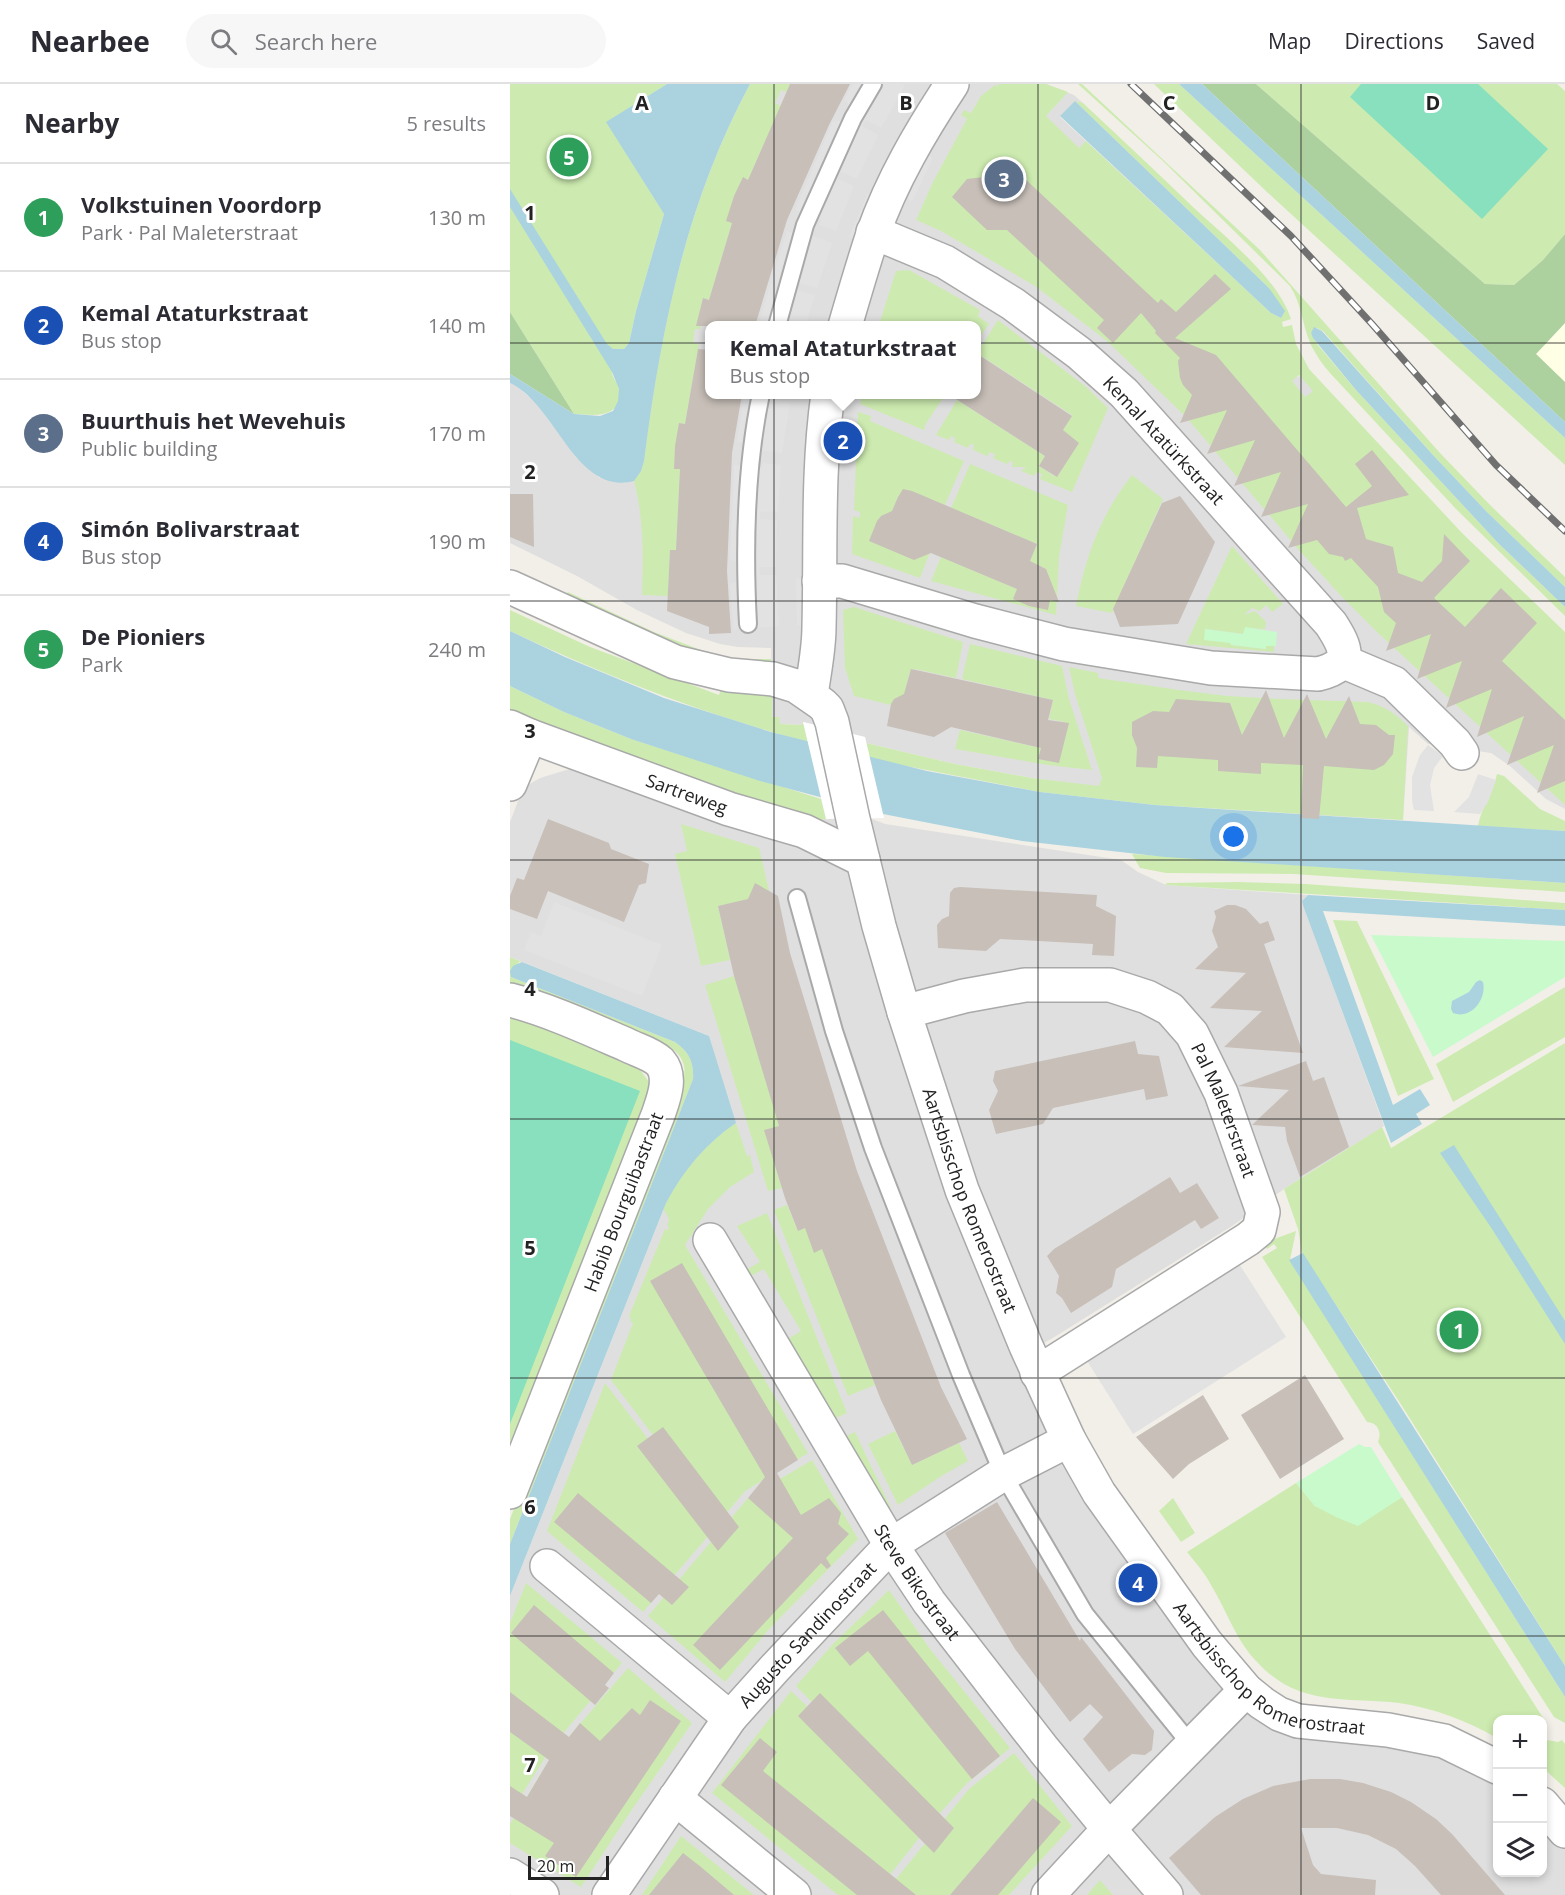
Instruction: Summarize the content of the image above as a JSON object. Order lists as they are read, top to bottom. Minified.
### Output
{"streets":{"street":["Kemal Atatürkstraat","Sartreweg","Pal Maleterstraat","Aartsbisschop Romerostraat","Habib Bourguibastraat","Steve Bikostraat","Augusto Sandinostraat"]},"crossings":[["Sartreweg","Aartsbisschop Romerostraat"],["Pal Maleterstraat","Aartsbisschop Romerostraat"],["Aartsbisschop Romerostraat","Augusto Sandinostraat"],["Steve Bikostraat","Augusto Sandinostraat"]],"scale_bar":"20 m","page":{"header":"Nearbee","search":"Search here","nav":["Map","Directions","Saved"],"heading":["Nearby","5 results"],"pins":["5","3","2","1","4"],"list":[{"mark":"1","name":"Volkstuinen Voordorp","note":"Park · Pal Maleterstraat","value":"130 m"},{"mark":"2","name":"Kemal Ataturkstraat","note":"Bus stop","value":"140 m"},{"mark":"3","name":"Buurthuis het Wevehuis","note":"Public building","value":"170 m"},{"mark":"4","name":"Simón Bolivarstraat","note":"Bus stop","value":"190 m"},{"mark":"5","name":"De Pioniers","note":"Park","value":"240 m"}],"popup":["Kemal Ataturkstraat","Bus stop"],"map_buttons":["+","−"],"scale":"20 m"},"grid":{"columns":["A","B","C","D"],"rows":["1","2","3","4","5","6","7"]}}
